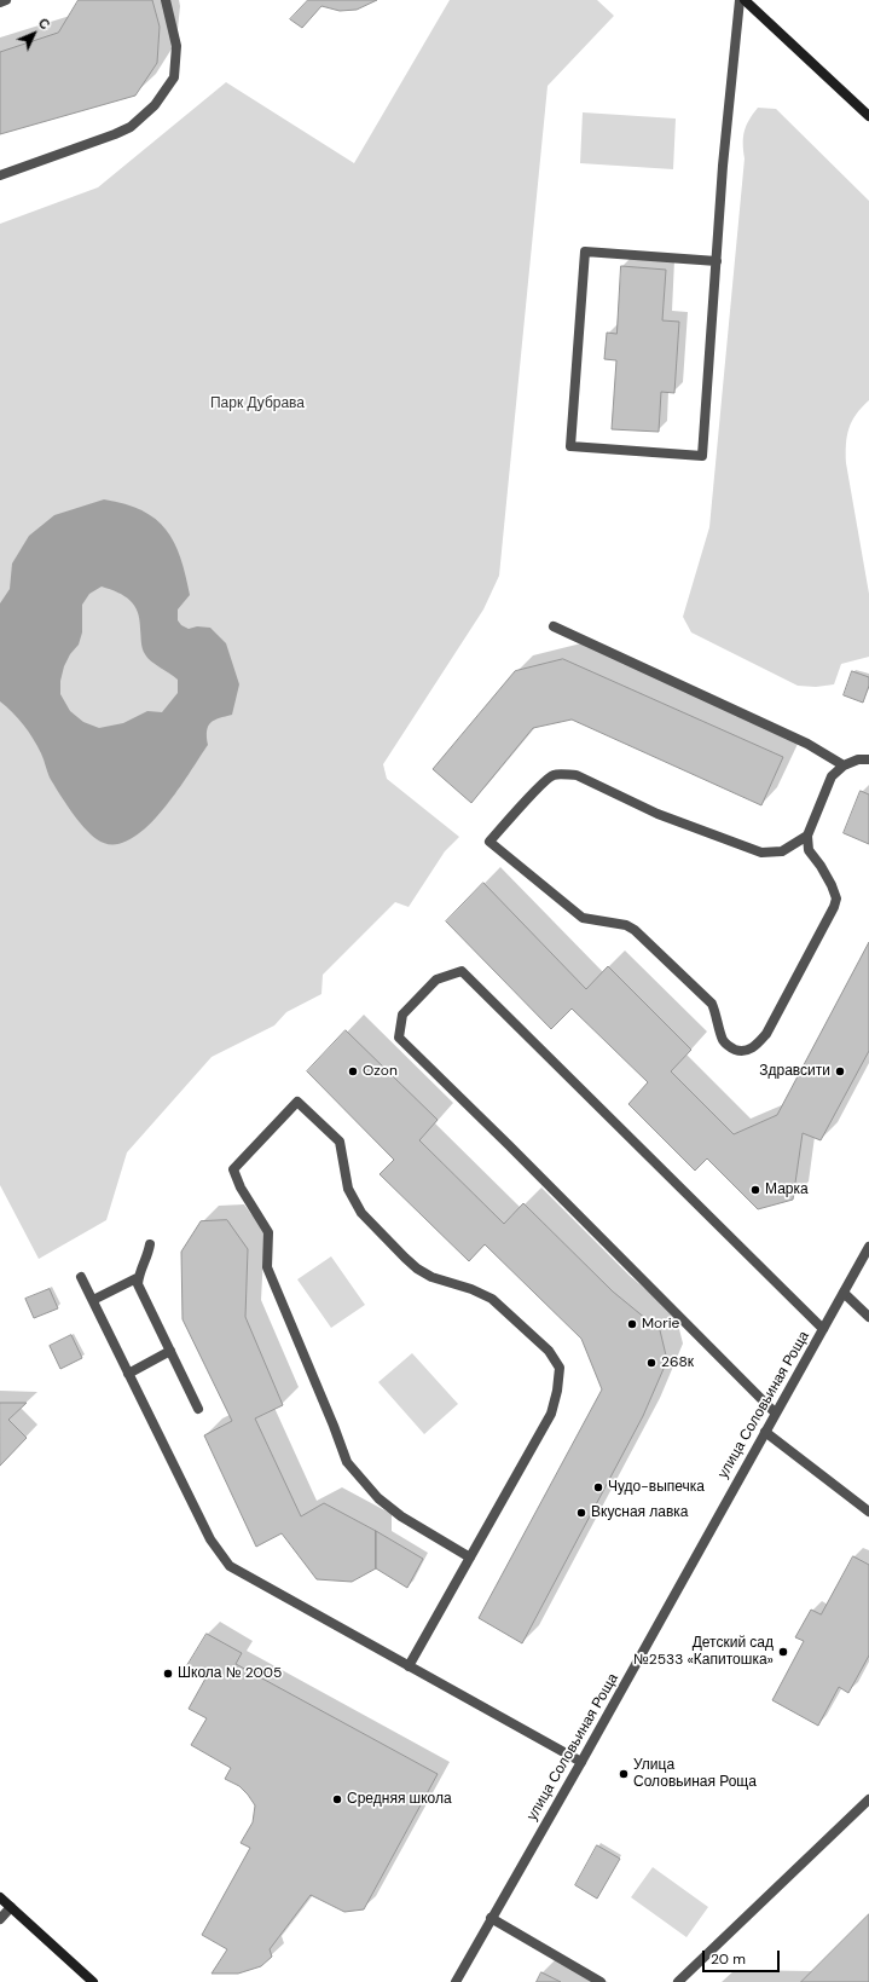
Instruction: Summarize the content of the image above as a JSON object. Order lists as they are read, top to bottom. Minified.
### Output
{"streets":{"street":["улица Соловьиная Роща"]},"parks":["Парк Дубрава"],"places":["Ozon","Здравсити","Марка","Morie","268к","Чудо-выпечка","Вкусная лавка","Детский сад №2533 «Капитошка»","Школа № 2005","Улица Соловьиная Роща","Средняя школа"],"scale_bar":"20 m","north":"top right"}
